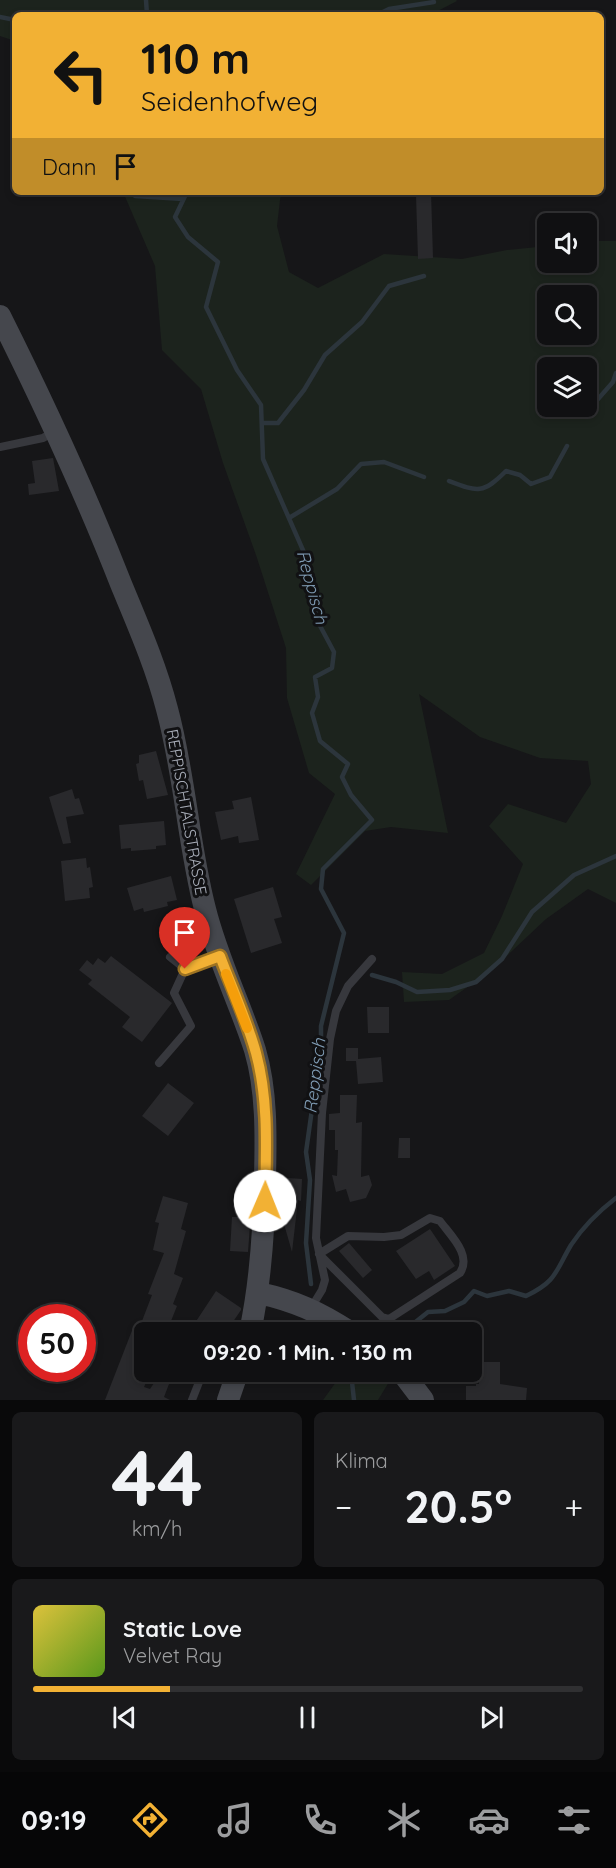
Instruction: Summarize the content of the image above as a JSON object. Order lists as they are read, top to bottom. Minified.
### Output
{"streets":{"main road":["REPPISCHTALSTRASSE"]},"water":["Reppisch"],"page":{"turn":["110 m","Seidenhofweg"],"then":"Dann","limit":"50","trip":"09:20 · 1 Min. · 130 m","tile":[["44","km/h"],"Klima"],"heat":["−","20.5°","+"],"song":["Static Love","Velvet Ray"],"tabs":"09:19"}}
